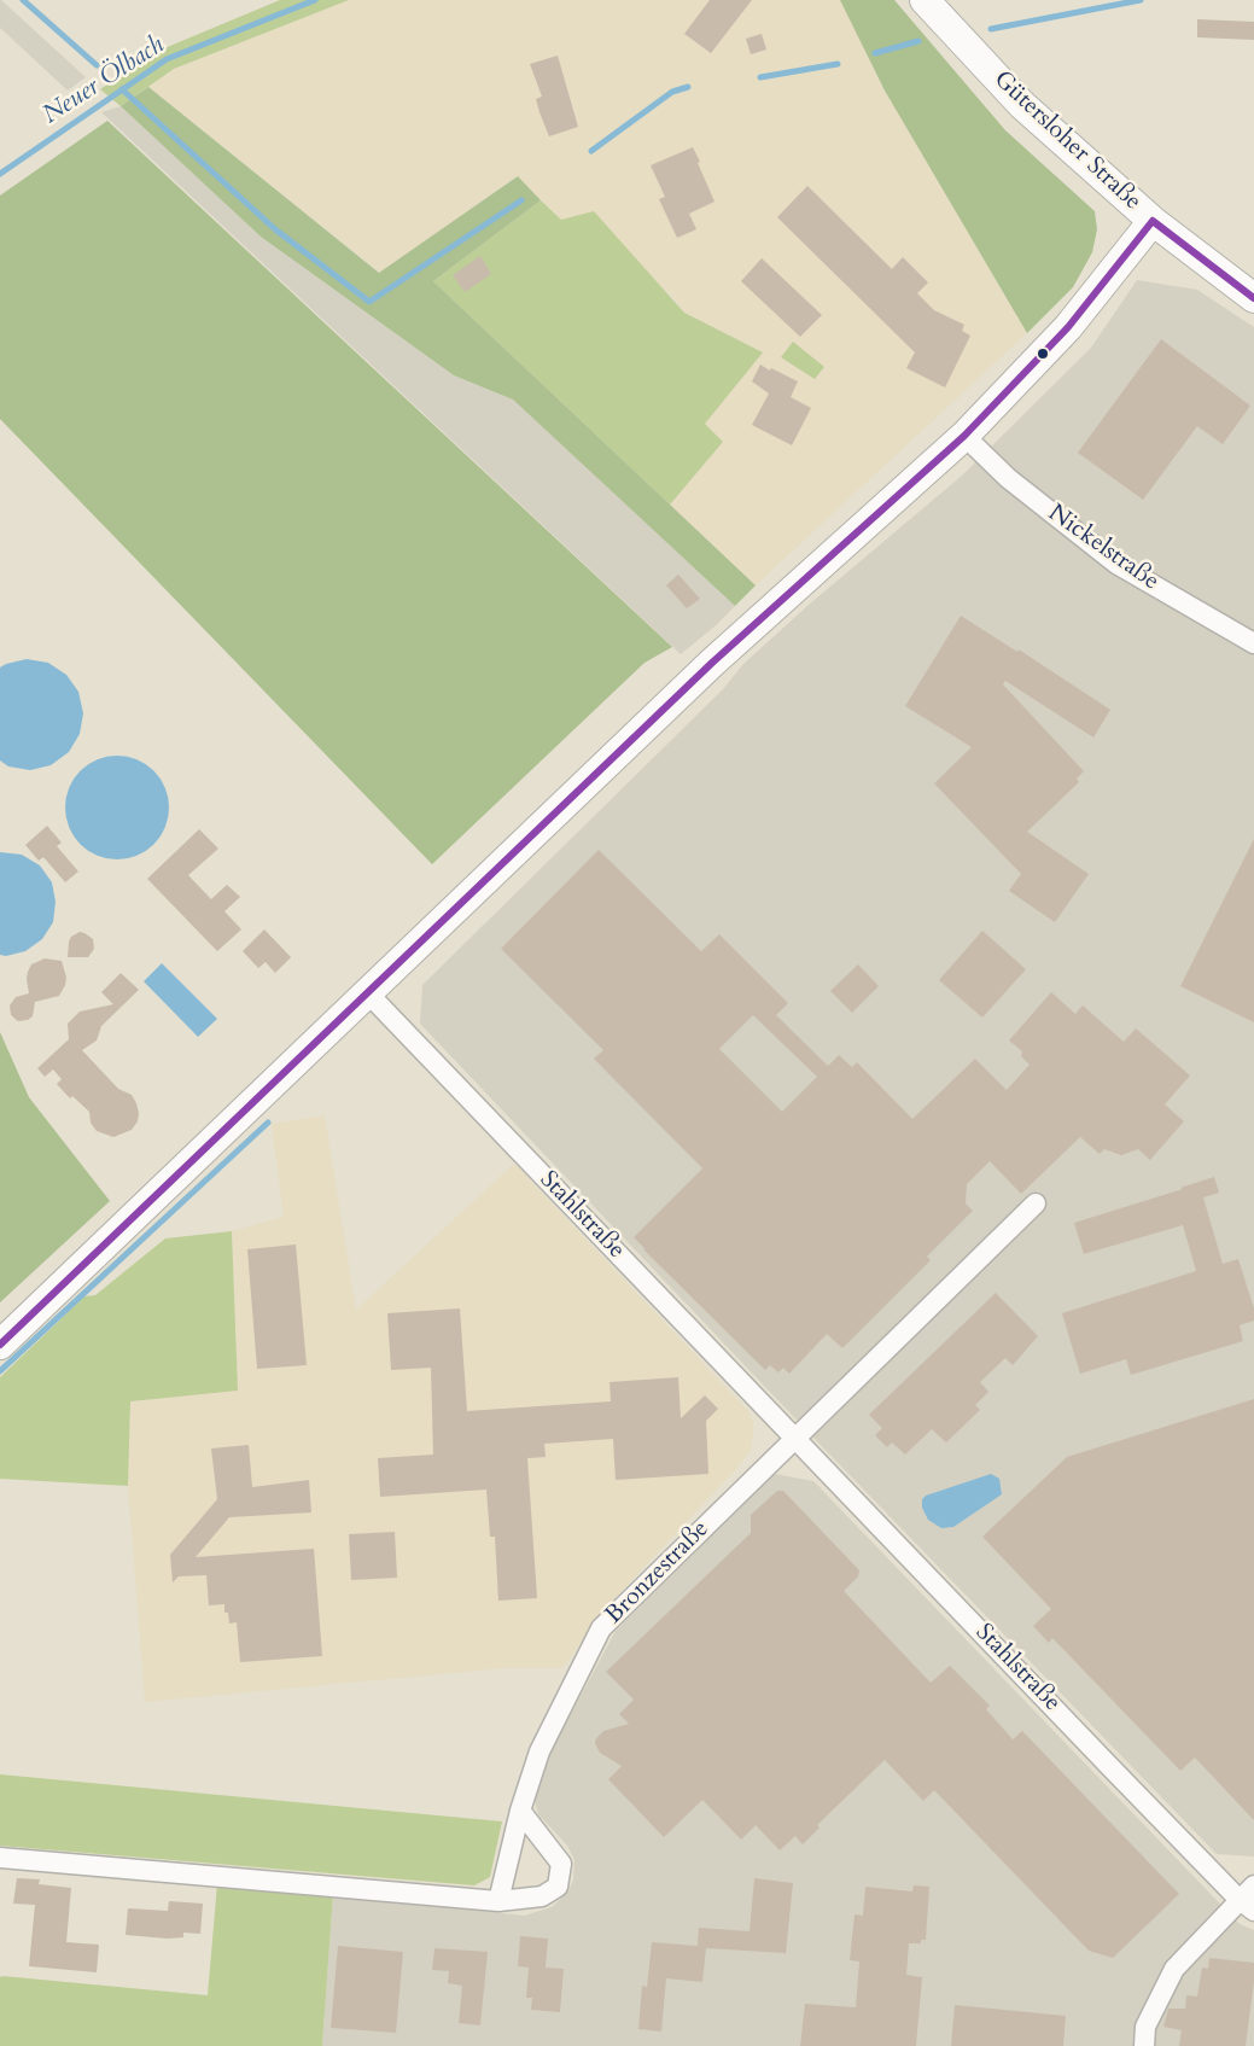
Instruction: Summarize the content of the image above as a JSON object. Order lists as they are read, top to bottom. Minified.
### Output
{"streets":{"main road":["Gütersloher Straße"],"street":["Nickelstraße","Stahlstraße","Bronzestraße"]},"crossings":[["Stahlstraße","Bronzestraße"]],"water":["Neuer Ölbach"]}
